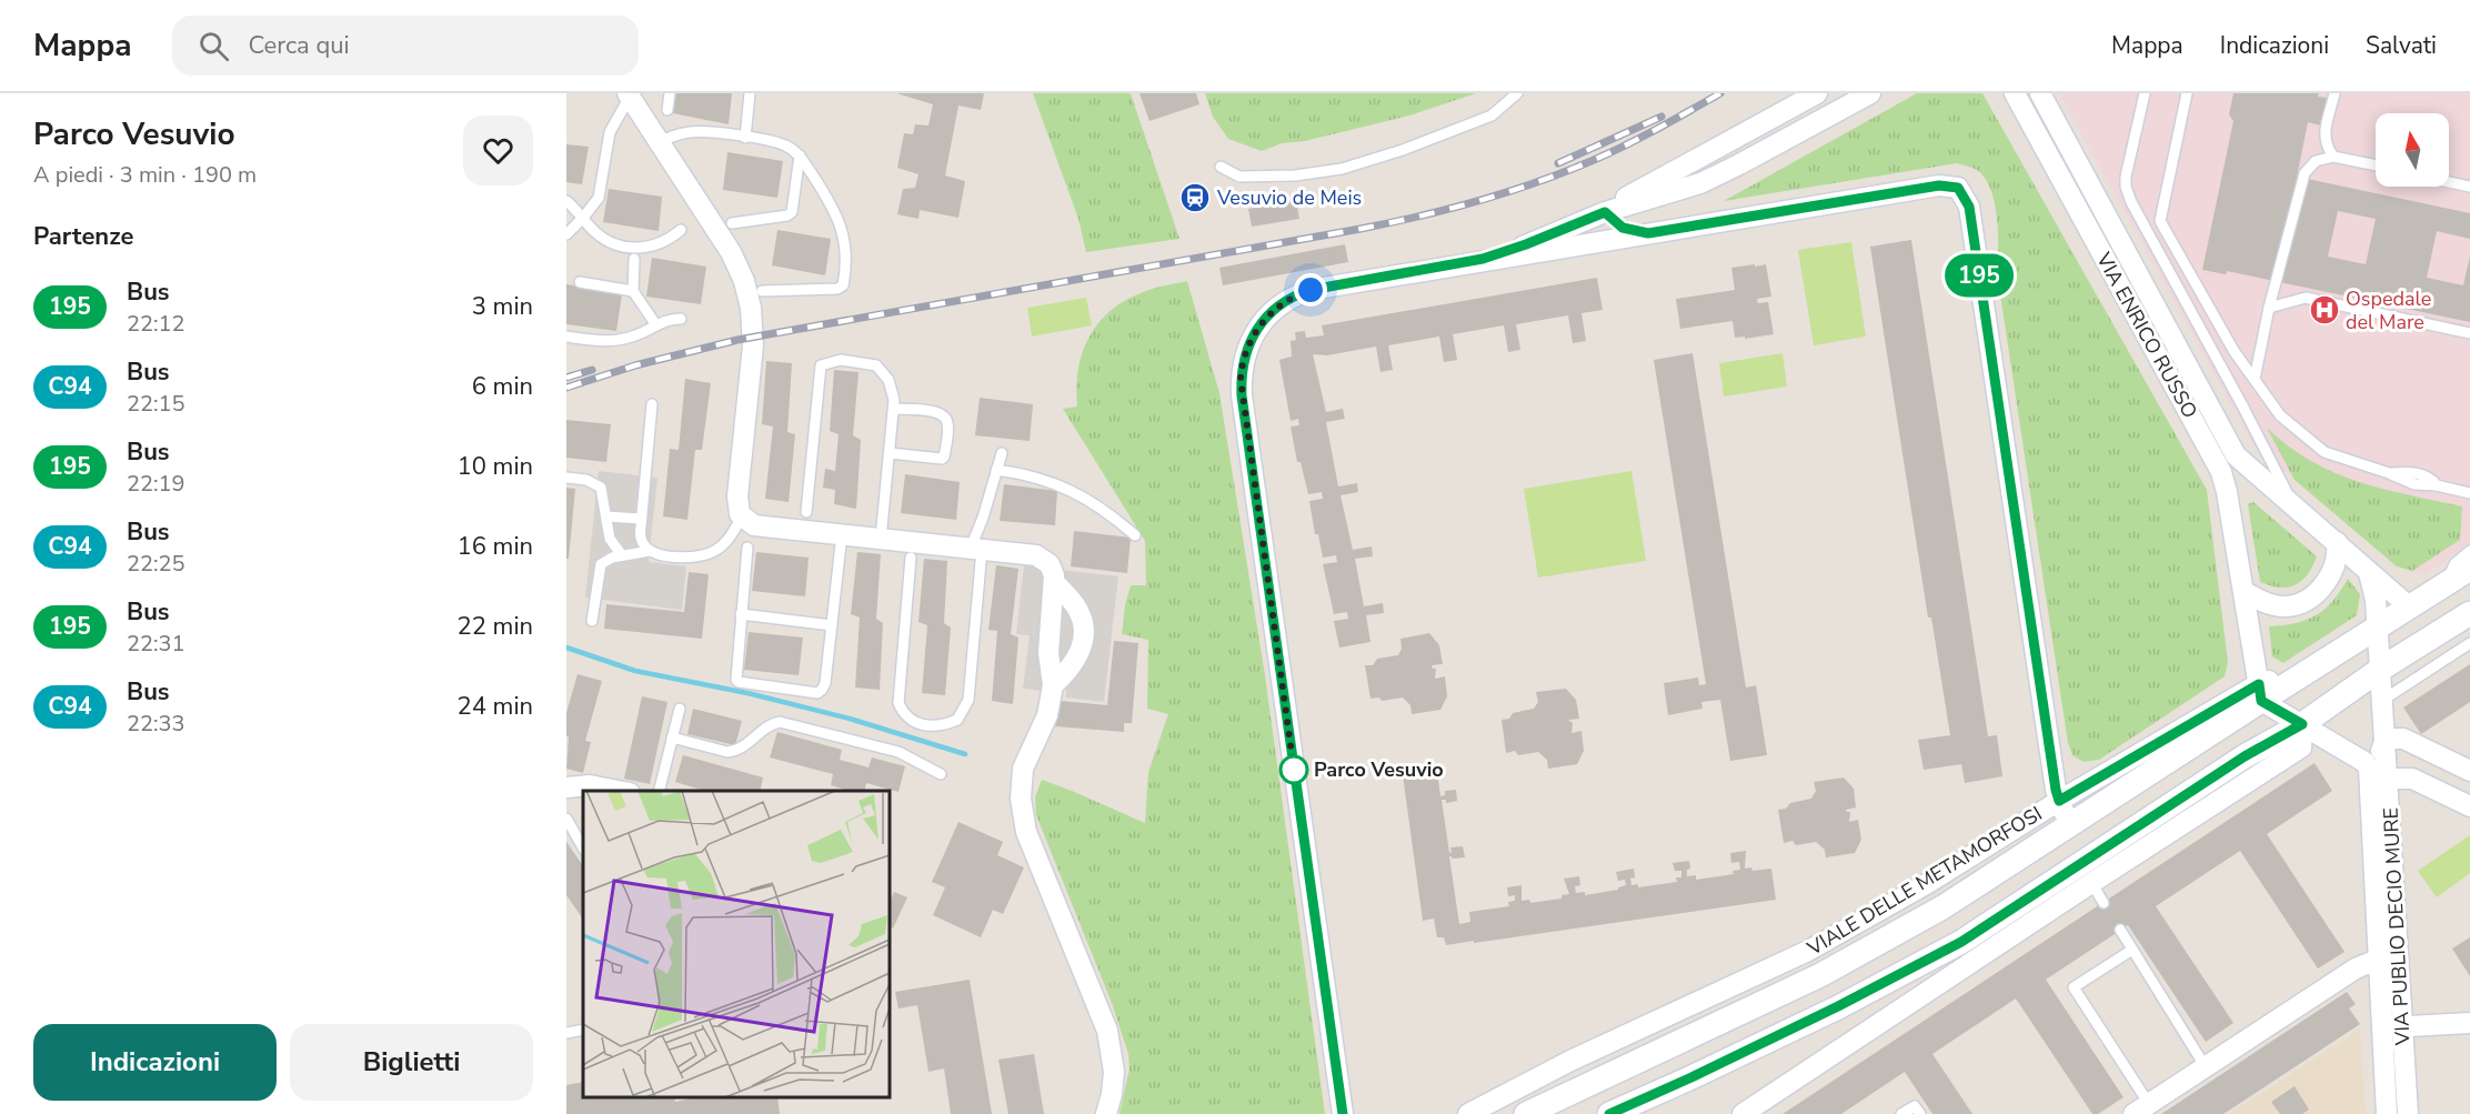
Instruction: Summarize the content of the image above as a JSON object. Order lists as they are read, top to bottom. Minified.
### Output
{"streets":{"street":["VIA ENRICO RUSSO","VIALE DELLE METAMORFOSI","VIA PUBLIO DECIO MURE"]},"crossings":[["VIA ENRICO RUSSO","VIALE DELLE METAMORFOSI"],["VIA ENRICO RUSSO","VIA PUBLIO DECIO MURE"],["VIALE DELLE METAMORFOSI","VIA PUBLIO DECIO MURE"]],"places":{"station":["Vesuvio de Meis"],"hospital":["Ospedale del Mare"],"other":["Parco Vesuvio"]},"lines":["bus line 195"],"north":"top","page":{"header":"Mappa","search":"Cerca qui","nav":["Mappa","Indicazioni","Salvati"],"heading":[["Parco Vesuvio","A piedi · 3 min · 190 m"],"Partenze"],"on_map":"195","list":[{"mark":"195","name":"Bus","note":"22:12","value":"3 min"},{"mark":"C94","name":"Bus","note":"22:15","value":"6 min"},{"mark":"195","name":"Bus","note":"22:19","value":"10 min"},{"mark":"C94","name":"Bus","note":"22:25","value":"16 min"},{"mark":"195","name":"Bus","note":"22:31","value":"22 min"},{"mark":"C94","name":"Bus","note":"22:33","value":"24 min"}],"buttons":["Indicazioni","Biglietti"]}}
